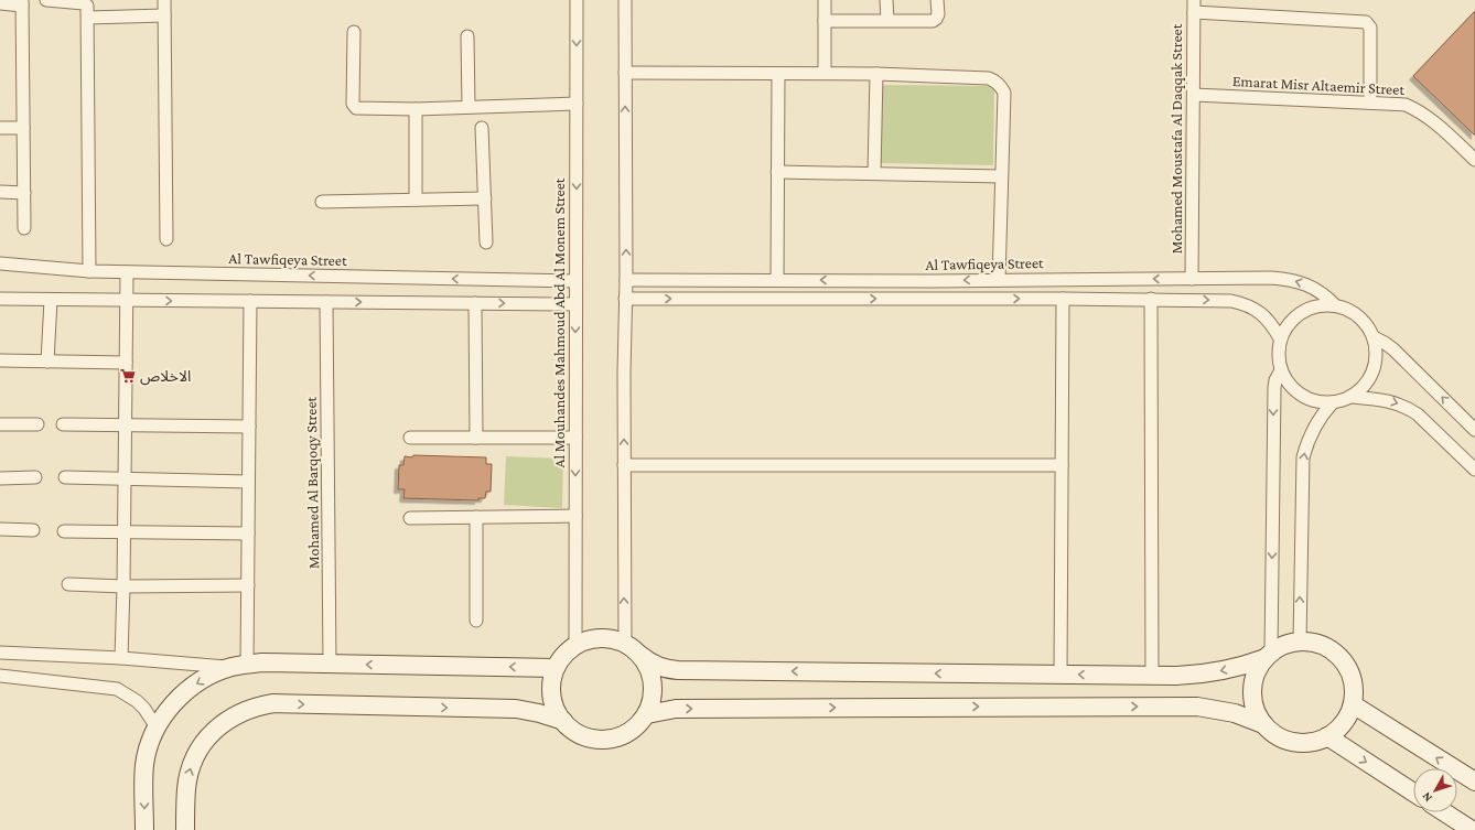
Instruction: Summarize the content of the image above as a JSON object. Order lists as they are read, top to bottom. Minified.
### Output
{"streets":{"street":["Emarat Misr Altaemir Street","Mohamed Moustafa Al Daqqak Street","Al Tawfiqeya Street","Al Mouhandes Mahmoud Abd Al Monem Street","Mohamed Al Barqoqy Street"]},"crossings":[["Emarat Misr Altaemir Street","Mohamed Moustafa Al Daqqak Street"],["Mohamed Moustafa Al Daqqak Street","Al Tawfiqeya Street"],["Al Tawfiqeya Street","Al Mouhandes Mahmoud Abd Al Monem Street"]],"places":{"supermarket":["الاخلاص"]},"north":"bottom left"}
